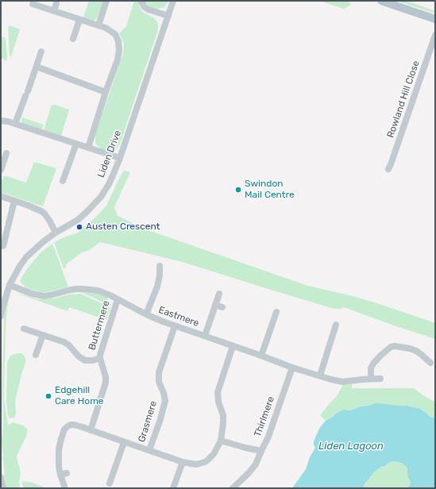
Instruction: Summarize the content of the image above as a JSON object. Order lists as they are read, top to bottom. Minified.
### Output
{"streets":{"street":["Rowland Hill Close","Liden Drive","Eastmere","Buttermere","Thirlmere","Grasmere"]},"crossings":[["Liden Drive","Eastmere"],["Eastmere","Buttermere"],["Eastmere","Thirlmere"],["Eastmere","Grasmere"]],"water":["Liden Lagoon"],"places":["Swindon Mail Centre","Austen Crescent","Edgehill Care Home"]}
